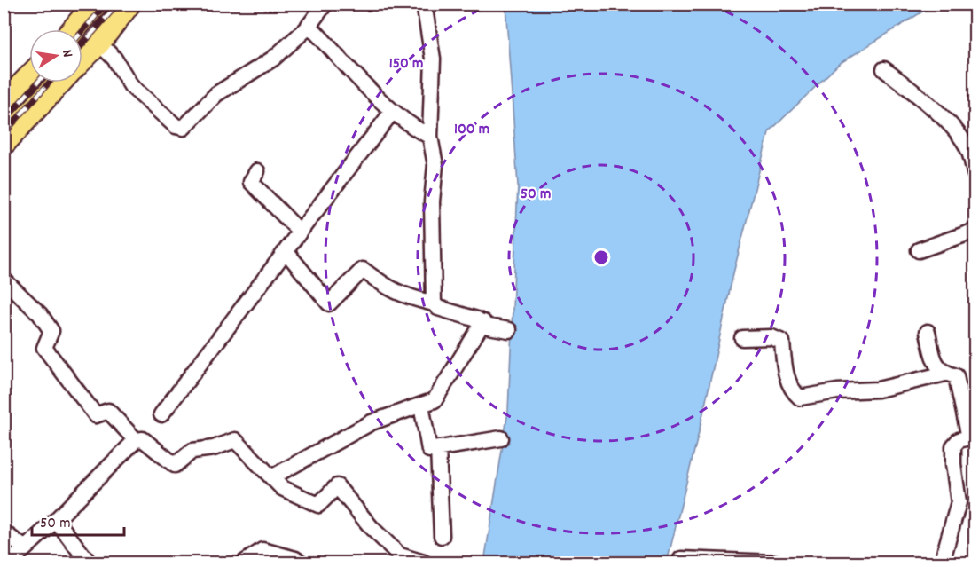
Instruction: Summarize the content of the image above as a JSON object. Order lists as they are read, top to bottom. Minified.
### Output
{"scale_bar":"50 m","north":"right","rings":["150 m","100 m","50 m"]}
